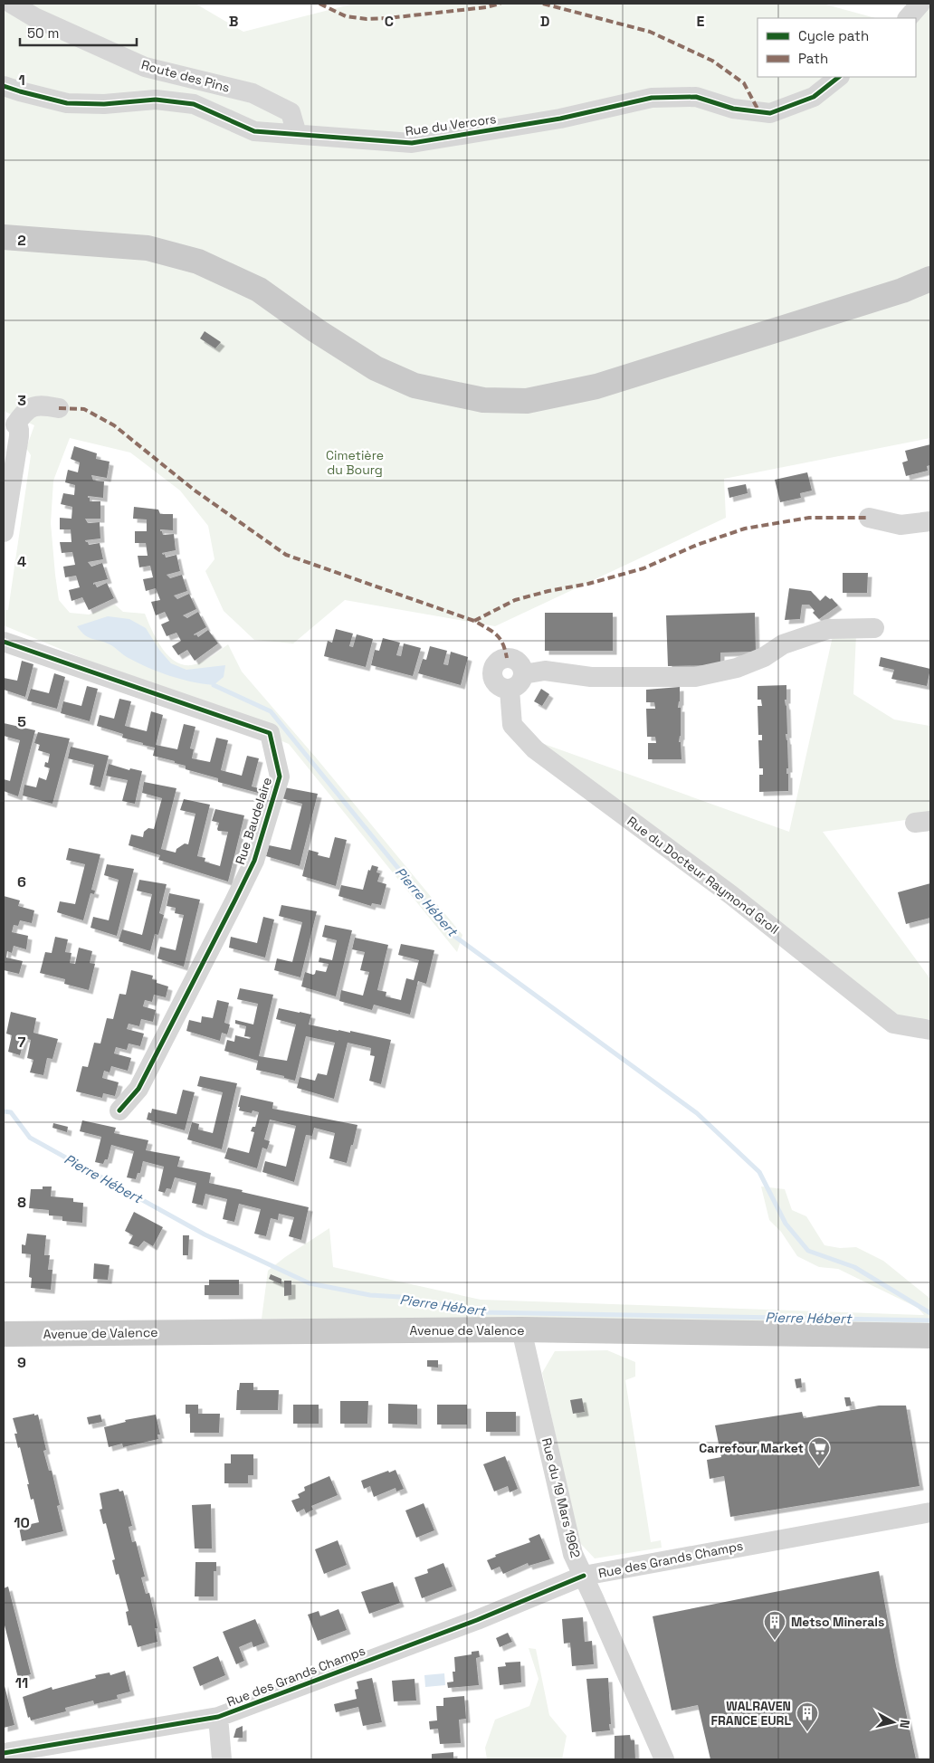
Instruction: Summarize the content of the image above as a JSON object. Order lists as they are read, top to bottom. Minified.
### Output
{"streets":{"main road":["Avenue de Valence"],"street":["Route des Pins","Rue du Vercors","Rue Baudelaire","Rue du Docteur Raymond Groll","Rue du 19 Mars 1962","Rue des Grands Champs"]},"crossings":[["Route des Pins","Rue du Vercors"],["Avenue de Valence","Rue du 19 Mars 1962"],["Rue du 19 Mars 1962","Rue des Grands Champs"]],"water":["Pierre Hébert"],"parks":["Cimetière du Bourg"],"places":{"supermarket":["Carrefour Market"],"building":["Metso Minerals","WALRAVEN FRANCE EURL"]},"legend":["Cycle path","Path"],"scale_bar":"50 m","north":"right","grid":{"columns":["B","C","D","E"],"rows":["1","2","3","4","5","6","7","8","9","10","11"]}}
